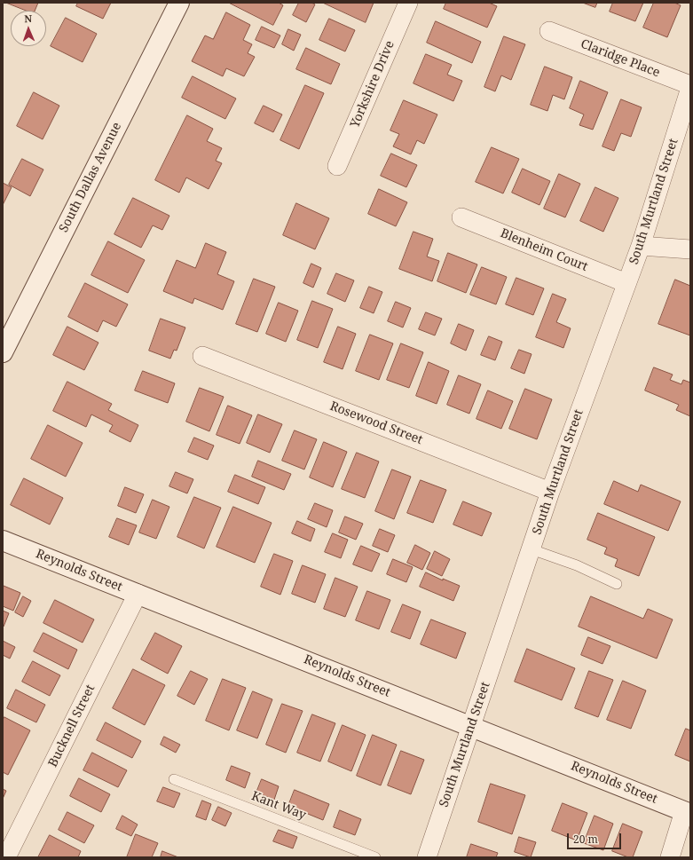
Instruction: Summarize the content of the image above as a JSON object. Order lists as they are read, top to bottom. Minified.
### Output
{"streets":{"street":["Claridge Place","Yorkshire Drive","South Dallas Avenue","South Murtland Street","Blenheim Court","Rosewood Street","Reynolds Street","Bucknell Street"],"lane":["Kant Way"]},"crossings":[["Claridge Place","South Murtland Street"],["South Murtland Street","Blenheim Court"],["South Murtland Street","Rosewood Street"],["South Murtland Street","Reynolds Street"],["Reynolds Street","Bucknell Street"]],"scale_bar":"20 m","north":"top"}
